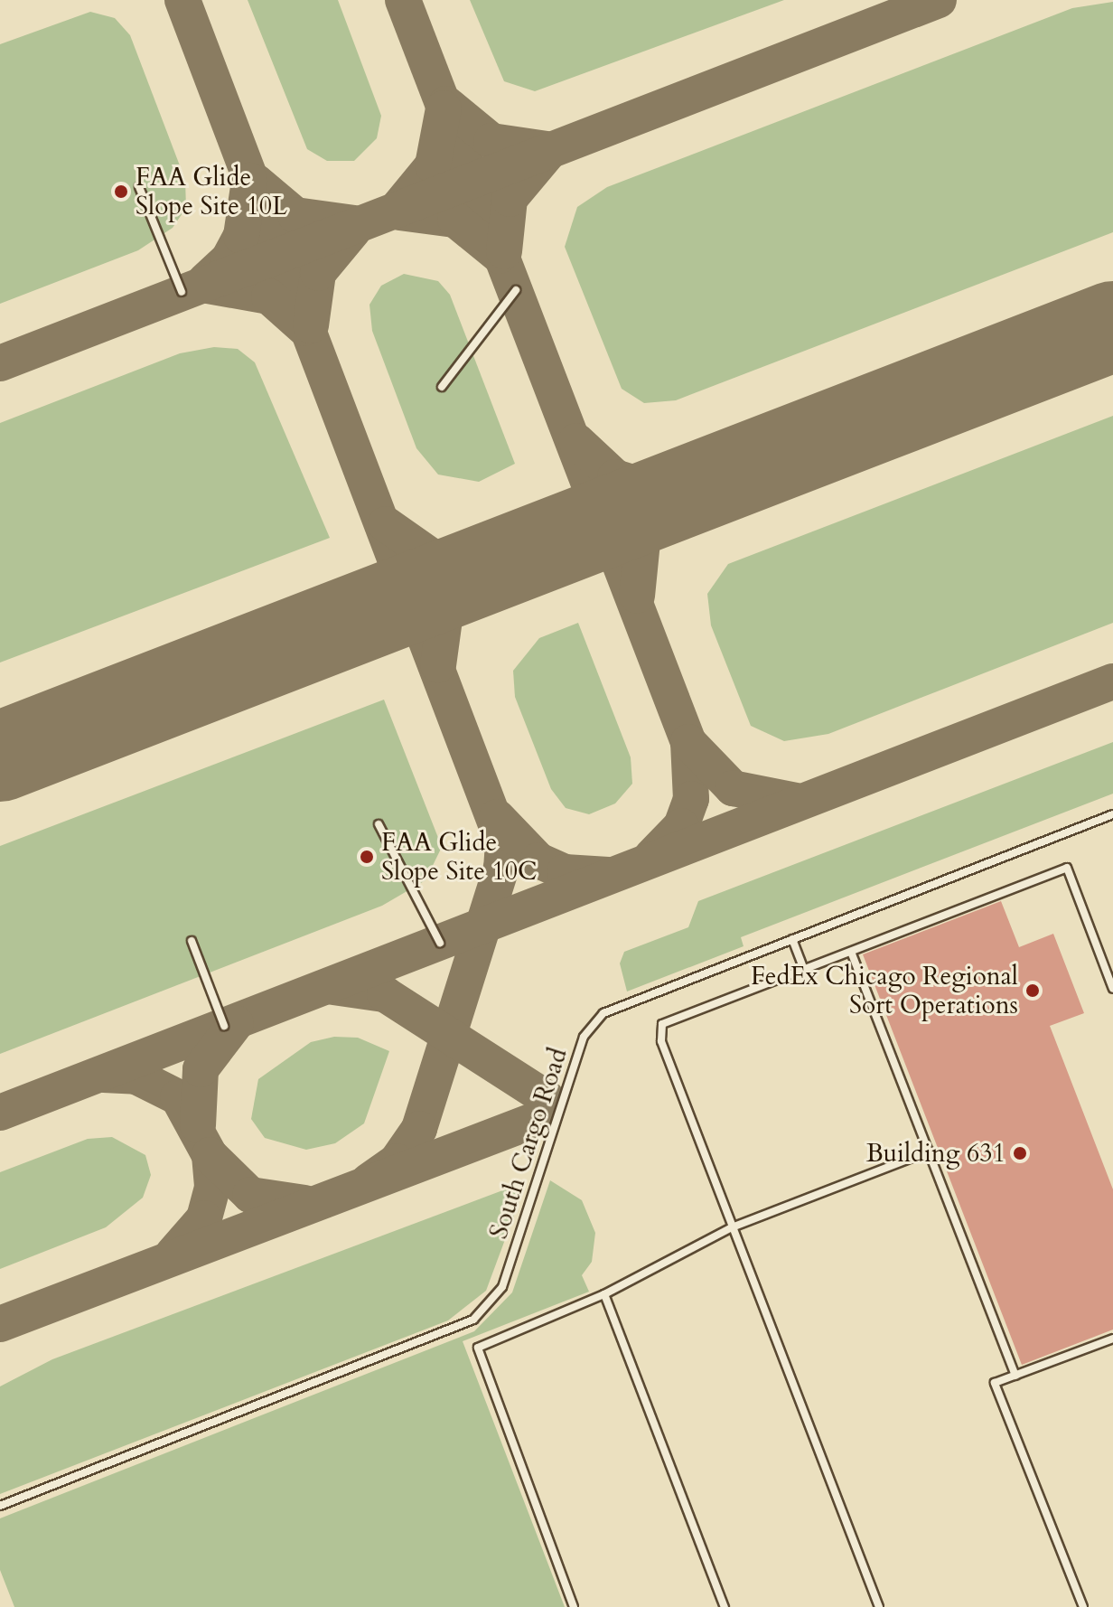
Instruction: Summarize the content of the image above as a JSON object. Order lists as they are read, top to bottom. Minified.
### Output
{"streets":{"lane":["South Cargo Road"]},"places":["FAA Glide Slope Site 10L","FAA Glide Slope Site 10C","FedEx Chicago Regional Sort Operations","Building 631"]}
